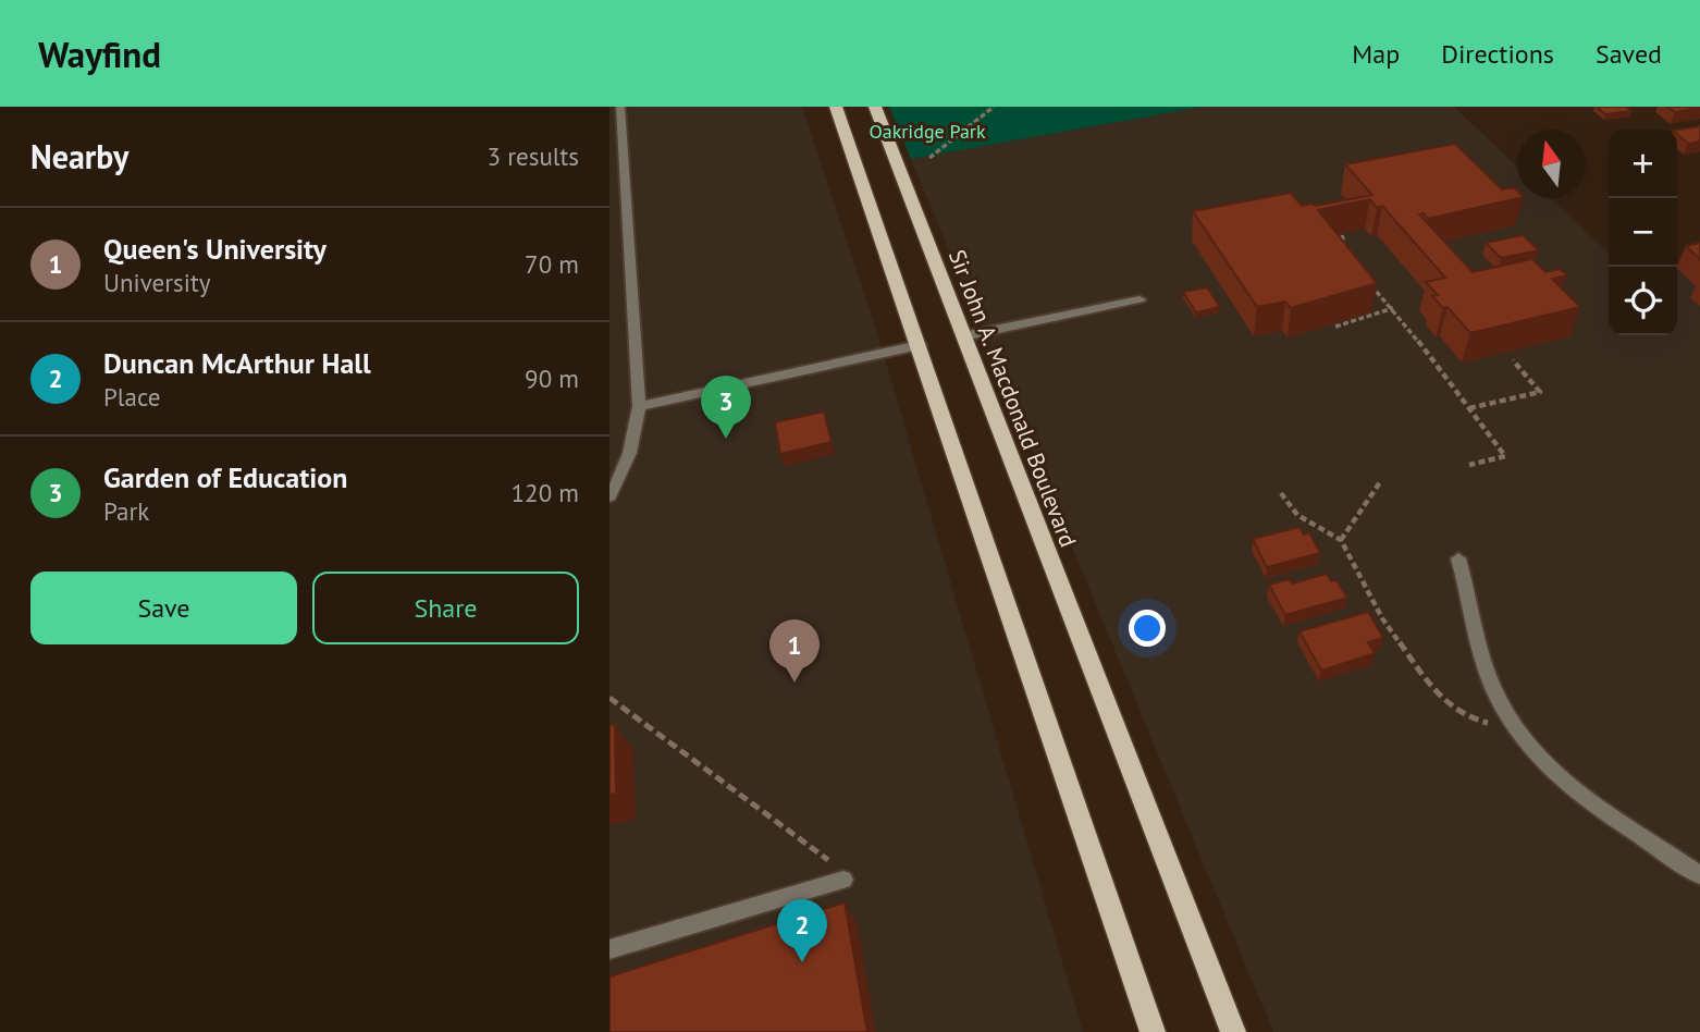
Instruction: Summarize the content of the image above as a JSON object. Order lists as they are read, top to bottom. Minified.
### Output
{"streets":{"main road":["Sir John A. Macdonald Boulevard"]},"parks":["Oakridge Park"],"north":"top","page":{"header":"Wayfind","nav":["Map","Directions","Saved"],"heading":["Nearby","3 results"],"map_buttons":["+","−"],"list":[{"mark":"1","name":"Queen's University","note":"University","value":"70 m"},{"mark":"2","name":"Duncan McArthur Hall","note":"Place","value":"90 m"},{"mark":"3","name":"Garden of Education","note":"Park","value":"120 m"}],"pins":["3","1","2"],"buttons":["Save","Share"]}}
